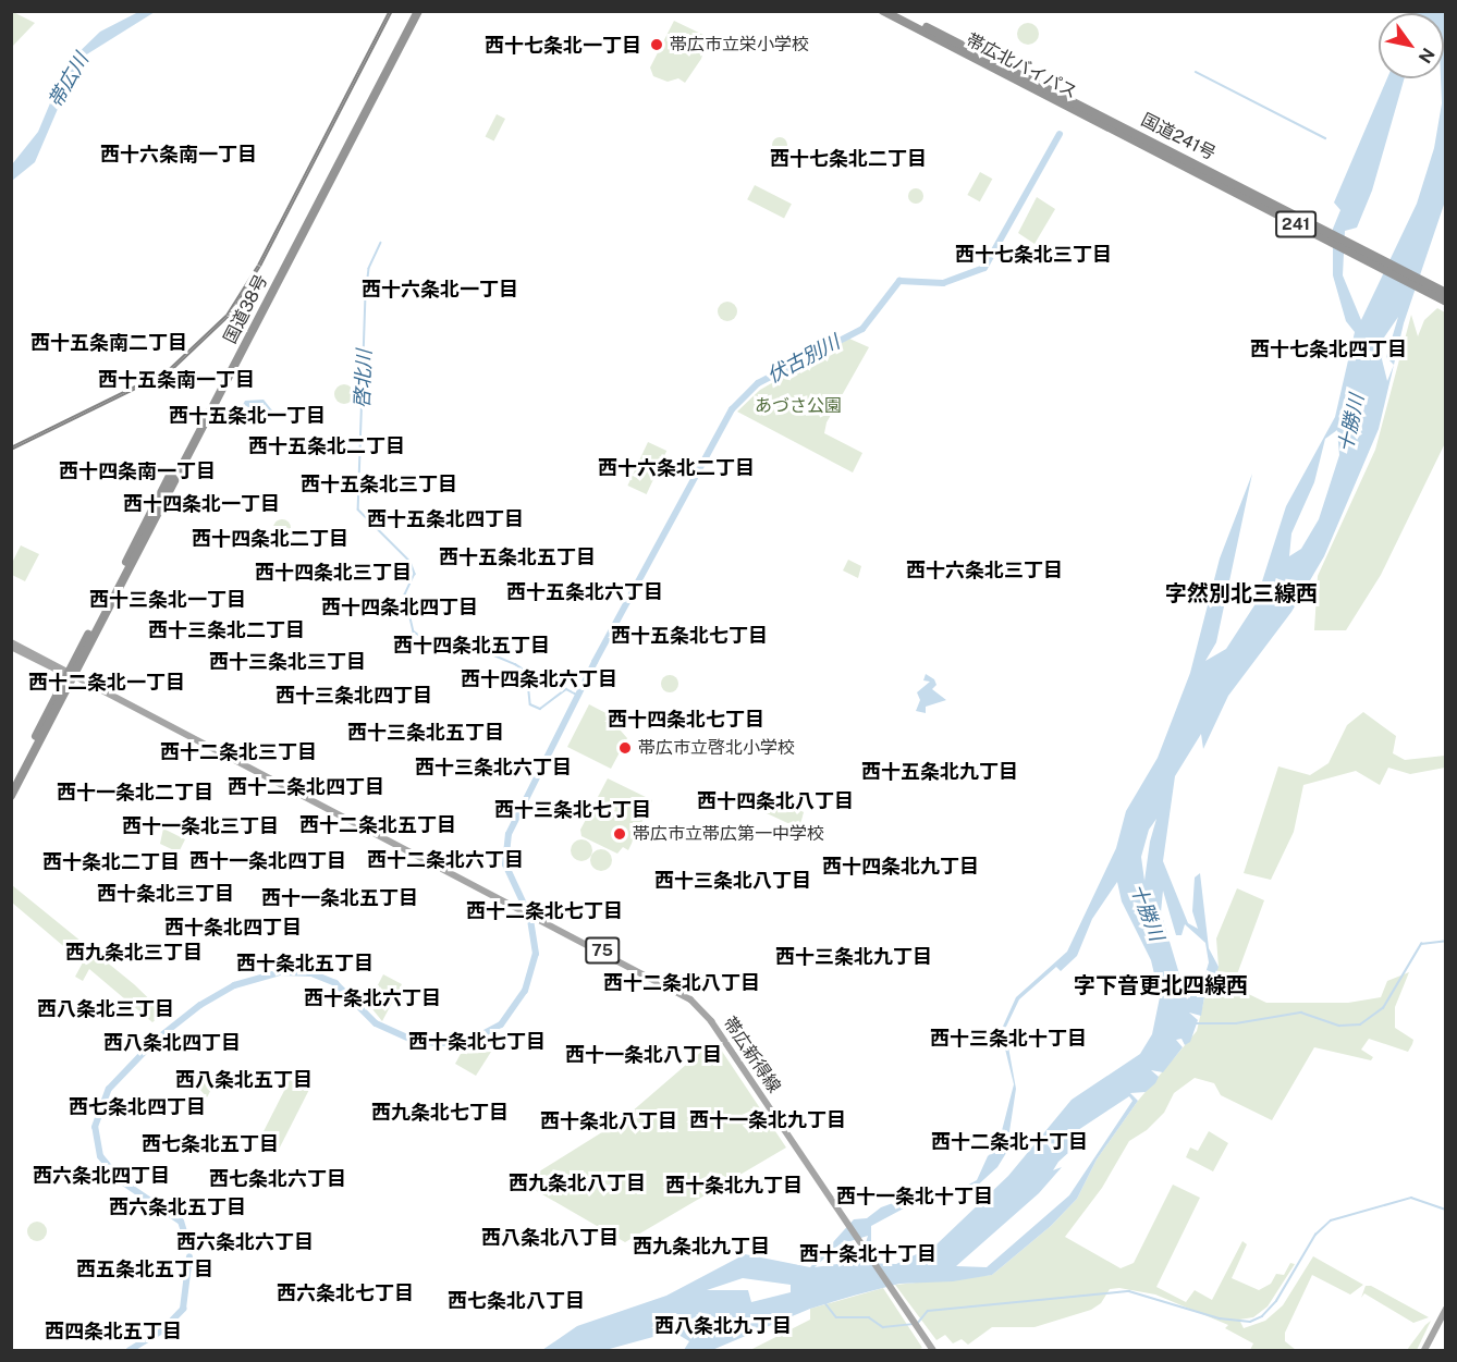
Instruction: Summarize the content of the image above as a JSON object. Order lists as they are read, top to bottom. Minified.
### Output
{"streets":{"highway":["帯広北バイパス","国道241号","241","国道38号"],"main road":["75","帯広新得線"]},"crossings":[["帯広北バイパス","国道241号"],["国道38号","帯広新得線"]],"districts":["西十七条北一丁目","西十六条南一丁目","西十七条北二丁目","西十七条北三丁目","西十六条北一丁目","西十五条南二丁目","西十七条北四丁目","西十五条南一丁目","西十五条北一丁目","西十五条北二丁目","西十六条北二丁目","西十四条南一丁目","西十五条北三丁目","西十四条北一丁目","西十五条北四丁目","西十四条北二丁目","西十五条北五丁目","西十六条北三丁目","西十四条北三丁目","西十五条北六丁目","字然別北三線西","西十三条北一丁目","西十四条北四丁目","西十三条北二丁目","西十五条北七丁目","西十四条北五丁目","西十三条北三丁目","西十四条北六丁目","西十二条北一丁目","西十三条北四丁目","西十四条北七丁目","西十三条北五丁目","西十二条北三丁目","西十三条北六丁目","西十五条北九丁目","西十二条北四丁目","西十一条北二丁目","西十四条北八丁目","西十三条北七丁目","西十二条北五丁目","西十一条北三丁目","西十二条北六丁目","西十一条北四丁目","西十条北二丁目","西十四条北九丁目","西十三条北八丁目","西十条北三丁目","西十一条北五丁目","西十二条北七丁目","西十条北四丁目","西九条北三丁目","西十三条北九丁目","西十条北五丁目","西十二条北八丁目","字下音更北四線西","西十条北六丁目","西八条北三丁目","西十三条北十丁目","西十条北七丁目","西八条北四丁目","西十一条北八丁目","西八条北五丁目","西七条北四丁目","西九条北七丁目","西十一条北九丁目","西十条北八丁目","西十二条北十丁目","西七条北五丁目","西六条北四丁目","西七条北六丁目","西九条北八丁目","西十条北九丁目","西十一条北十丁目","西六条北五丁目","西八条北八丁目","西六条北六丁目","西九条北九丁目","西十条北十丁目","西五条北五丁目","西六条北七丁目","西七条北八丁目","西八条北九丁目","西四条北五丁目"],"water":["帯広川","伏古別川","啓北川","十勝川"],"parks":["あづさ公園"],"places":["帯広市立栄小学校","帯広市立啓北小学校","帯広市立帯広第一中学校"],"north":"bottom right"}
